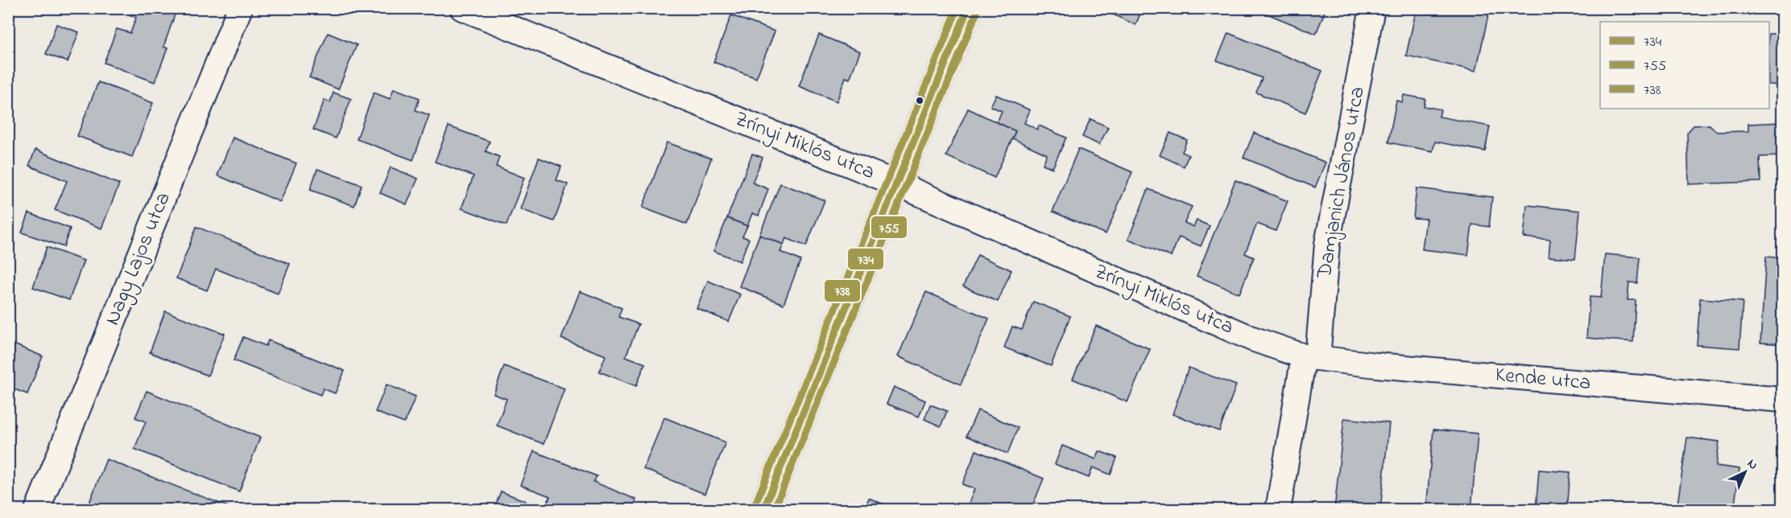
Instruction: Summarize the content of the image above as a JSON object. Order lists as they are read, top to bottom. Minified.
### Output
{"streets":{"street":["Zrínyi Miklós utca","Damjanich János utca","Nagy Lajos utca","Kende utca"]},"crossings":[["Zrínyi Miklós utca","Damjanich János utca"],["Zrínyi Miklós utca","Kende utca"],["Damjanich János utca","Kende utca"]],"lines":["transit line 734","transit line 738","transit line 755"],"legend":["734","755","738"],"north":"top right"}
